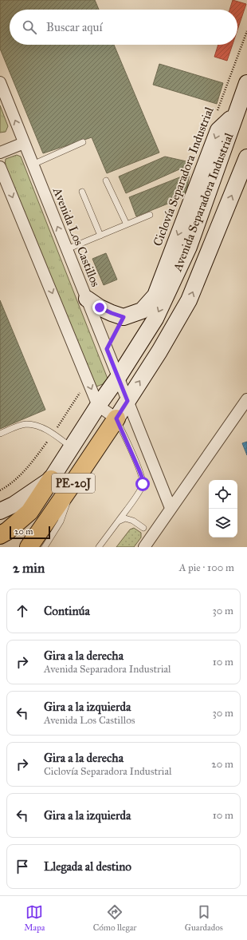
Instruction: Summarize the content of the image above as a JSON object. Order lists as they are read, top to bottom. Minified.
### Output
{"streets":{"highway":["PE-20J"],"main road":["Avenida Separadora Industrial"],"street":["Avenida Los Castillos"],"path":["Ciclovía Separadora Industrial"]},"crossings":[["Avenida Separadora Industrial","Avenida Los Castillos"],["Avenida Separadora Industrial","PE-20J"]],"scale_bar":"20 m","page":{"search":"Buscar aquí","scale":"20 m","heading":["2 min","A pie · 100 m"],"list":[["Continúa","30 m"],["Gira a la derecha","Avenida Separadora Industrial","10 m"],["Gira a la izquierda","Avenida Los Castillos","30 m"],["Gira a la derecha","Ciclovía Separadora Industrial","20 m"],["Gira a la izquierda","10 m"],"Llegada al destino"],"nav":["Mapa","Cómo llegar","Guardados"]}}
